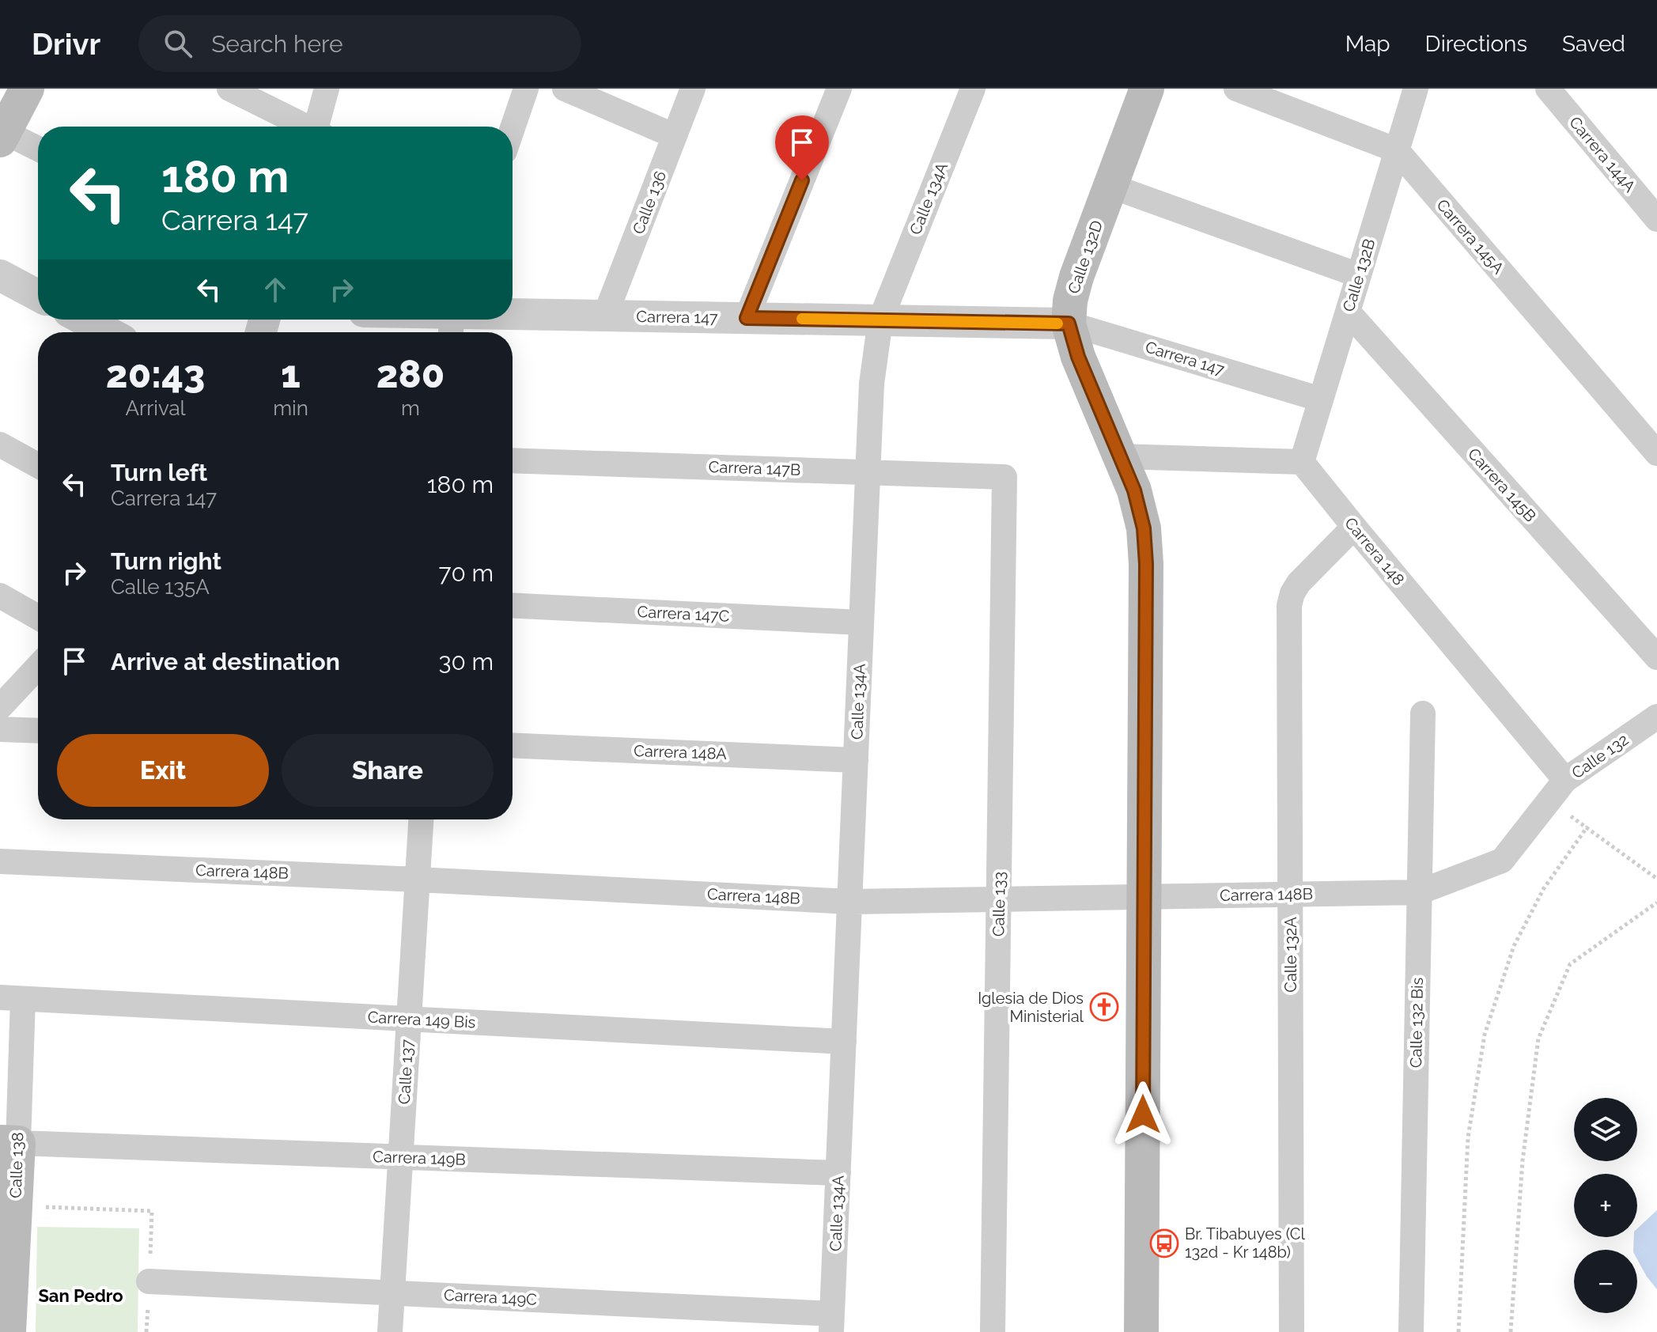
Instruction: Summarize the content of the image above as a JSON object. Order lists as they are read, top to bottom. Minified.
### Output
{"streets":{"main road":["Calle 132D","Calle 138"],"street":["Carrera 144A","Calle 134A","Calle 136","Carrera 145A","Calle 132B","Carrera 147","Carrera 147B","Carrera 145B","Carrera 148","Carrera 147C","Carrera 148A","Calle 132","Carrera 148B","Calle 133","Calle 132A","Carrera 149 Bis","Calle 132 Bis","Calle 137","Carrera 149B","Carrera 149C"]},"crossings":[["Calle 134A","Carrera 147"],["Calle 134A","Carrera 147B"],["Calle 134A","Carrera 147C"],["Calle 134A","Carrera 148A"],["Calle 134A","Carrera 148B"],["Calle 134A","Carrera 149 Bis"],["Calle 134A","Carrera 149B"],["Calle 134A","Carrera 149C"],["Calle 136","Carrera 147"],["Carrera 145A","Calle 132B"],["Calle 132D","Carrera 147"],["Calle 132D","Carrera 148B"],["Calle 132B","Carrera 147"],["Calle 132B","Carrera 145B"],["Calle 132B","Carrera 148"],["Carrera 147B","Calle 133"],["Carrera 148","Calle 132"],["Carrera 148","Calle 132A"],["Calle 132","Carrera 148B"],["Carrera 148B","Calle 133"],["Carrera 148B","Calle 132A"],["Carrera 148B","Calle 132 Bis"],["Carrera 148B","Calle 137"],["Carrera 149 Bis","Calle 137"],["Carrera 149 Bis","Calle 138"],["Calle 137","Carrera 149B"],["Calle 137","Carrera 149C"],["Carrera 149B","Calle 138"]],"districts":["San Pedro"],"places":{"church":["Iglesia de Dios Ministerial"],"bus stop":["Br. Tibabuyes (Cl 132d - Kr 148b)"]},"page":{"header":"Drivr","search":"Search here","nav":["Map","Directions","Saved"],"turn":["180 m","Carrera 147"],"eta":["20:43","Arrival","1","min","280","m"],"list":[{"name":"Turn left","note":"Carrera 147","value":"180 m"},{"name":"Turn right","note":"Calle 135A","value":"70 m"},{"name":"Arrive at destination","value":"30 m"}],"buttons":["Exit","Share"],"map_buttons":["+","−"]}}
